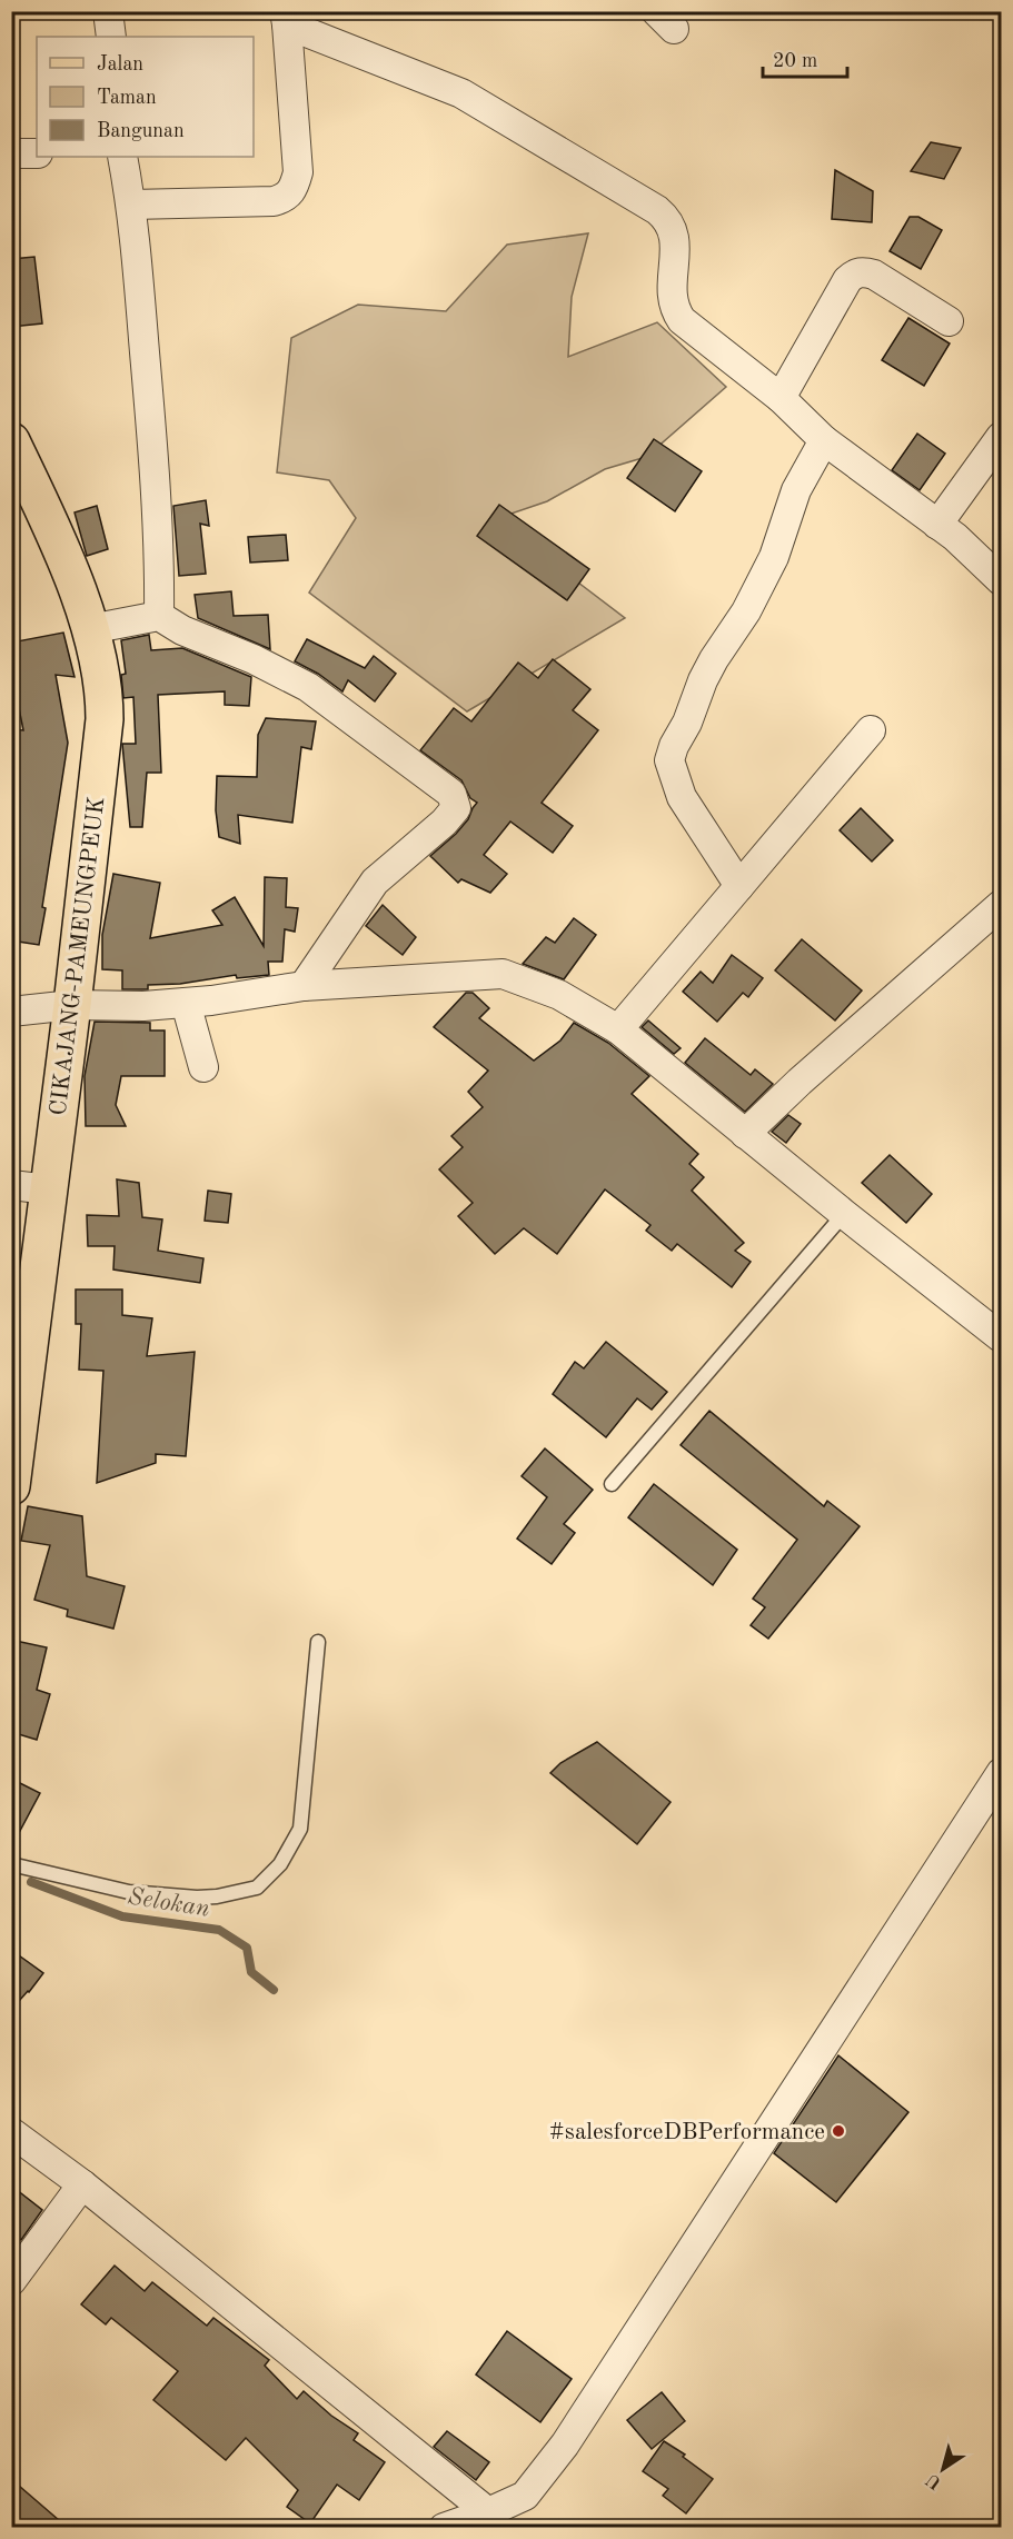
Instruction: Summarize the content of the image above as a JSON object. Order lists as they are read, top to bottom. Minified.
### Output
{"streets":{"main road":["CIKAJANG-PAMEUNGPEUK"]},"water":["Selokan"],"places":["#salesforceDBPerformance"],"legend":["Jalan","Taman","Bangunan"],"scale_bar":"20 m","north":"bottom left"}
